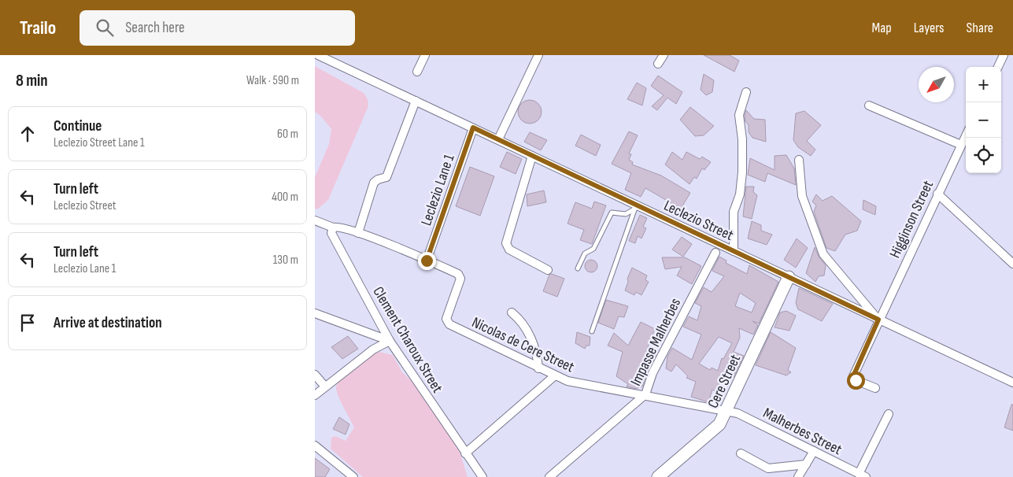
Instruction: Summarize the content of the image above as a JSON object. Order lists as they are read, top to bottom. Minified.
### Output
{"streets":{"street":["Leclezio Lane 1","Higginson Street","Leclezio Street","Clement Charoux Street","Impasse Malherbes","Nicolas de Cere Street","Cere Street","Malherbes Street"]},"crossings":[["Leclezio Lane 1","Leclezio Street"],["Leclezio Lane 1","Nicolas de Cere Street"],["Higginson Street","Leclezio Street"],["Leclezio Street","Cere Street"],["Impasse Malherbes","Nicolas de Cere Street"],["Nicolas de Cere Street","Cere Street"],["Nicolas de Cere Street","Malherbes Street"],["Cere Street","Malherbes Street"]],"north":"bottom left","page":{"header":"Trailo","search":"Search here","nav":["Map","Layers","Share"],"heading":["8 min","Walk · 590 m"],"map_buttons":["+","−"],"list":[["Continue","Leclezio Street Lane 1","60 m"],["Turn left","Leclezio Street","400 m"],["Turn left","Leclezio Lane 1","130 m"],"Arrive at destination"]}}
